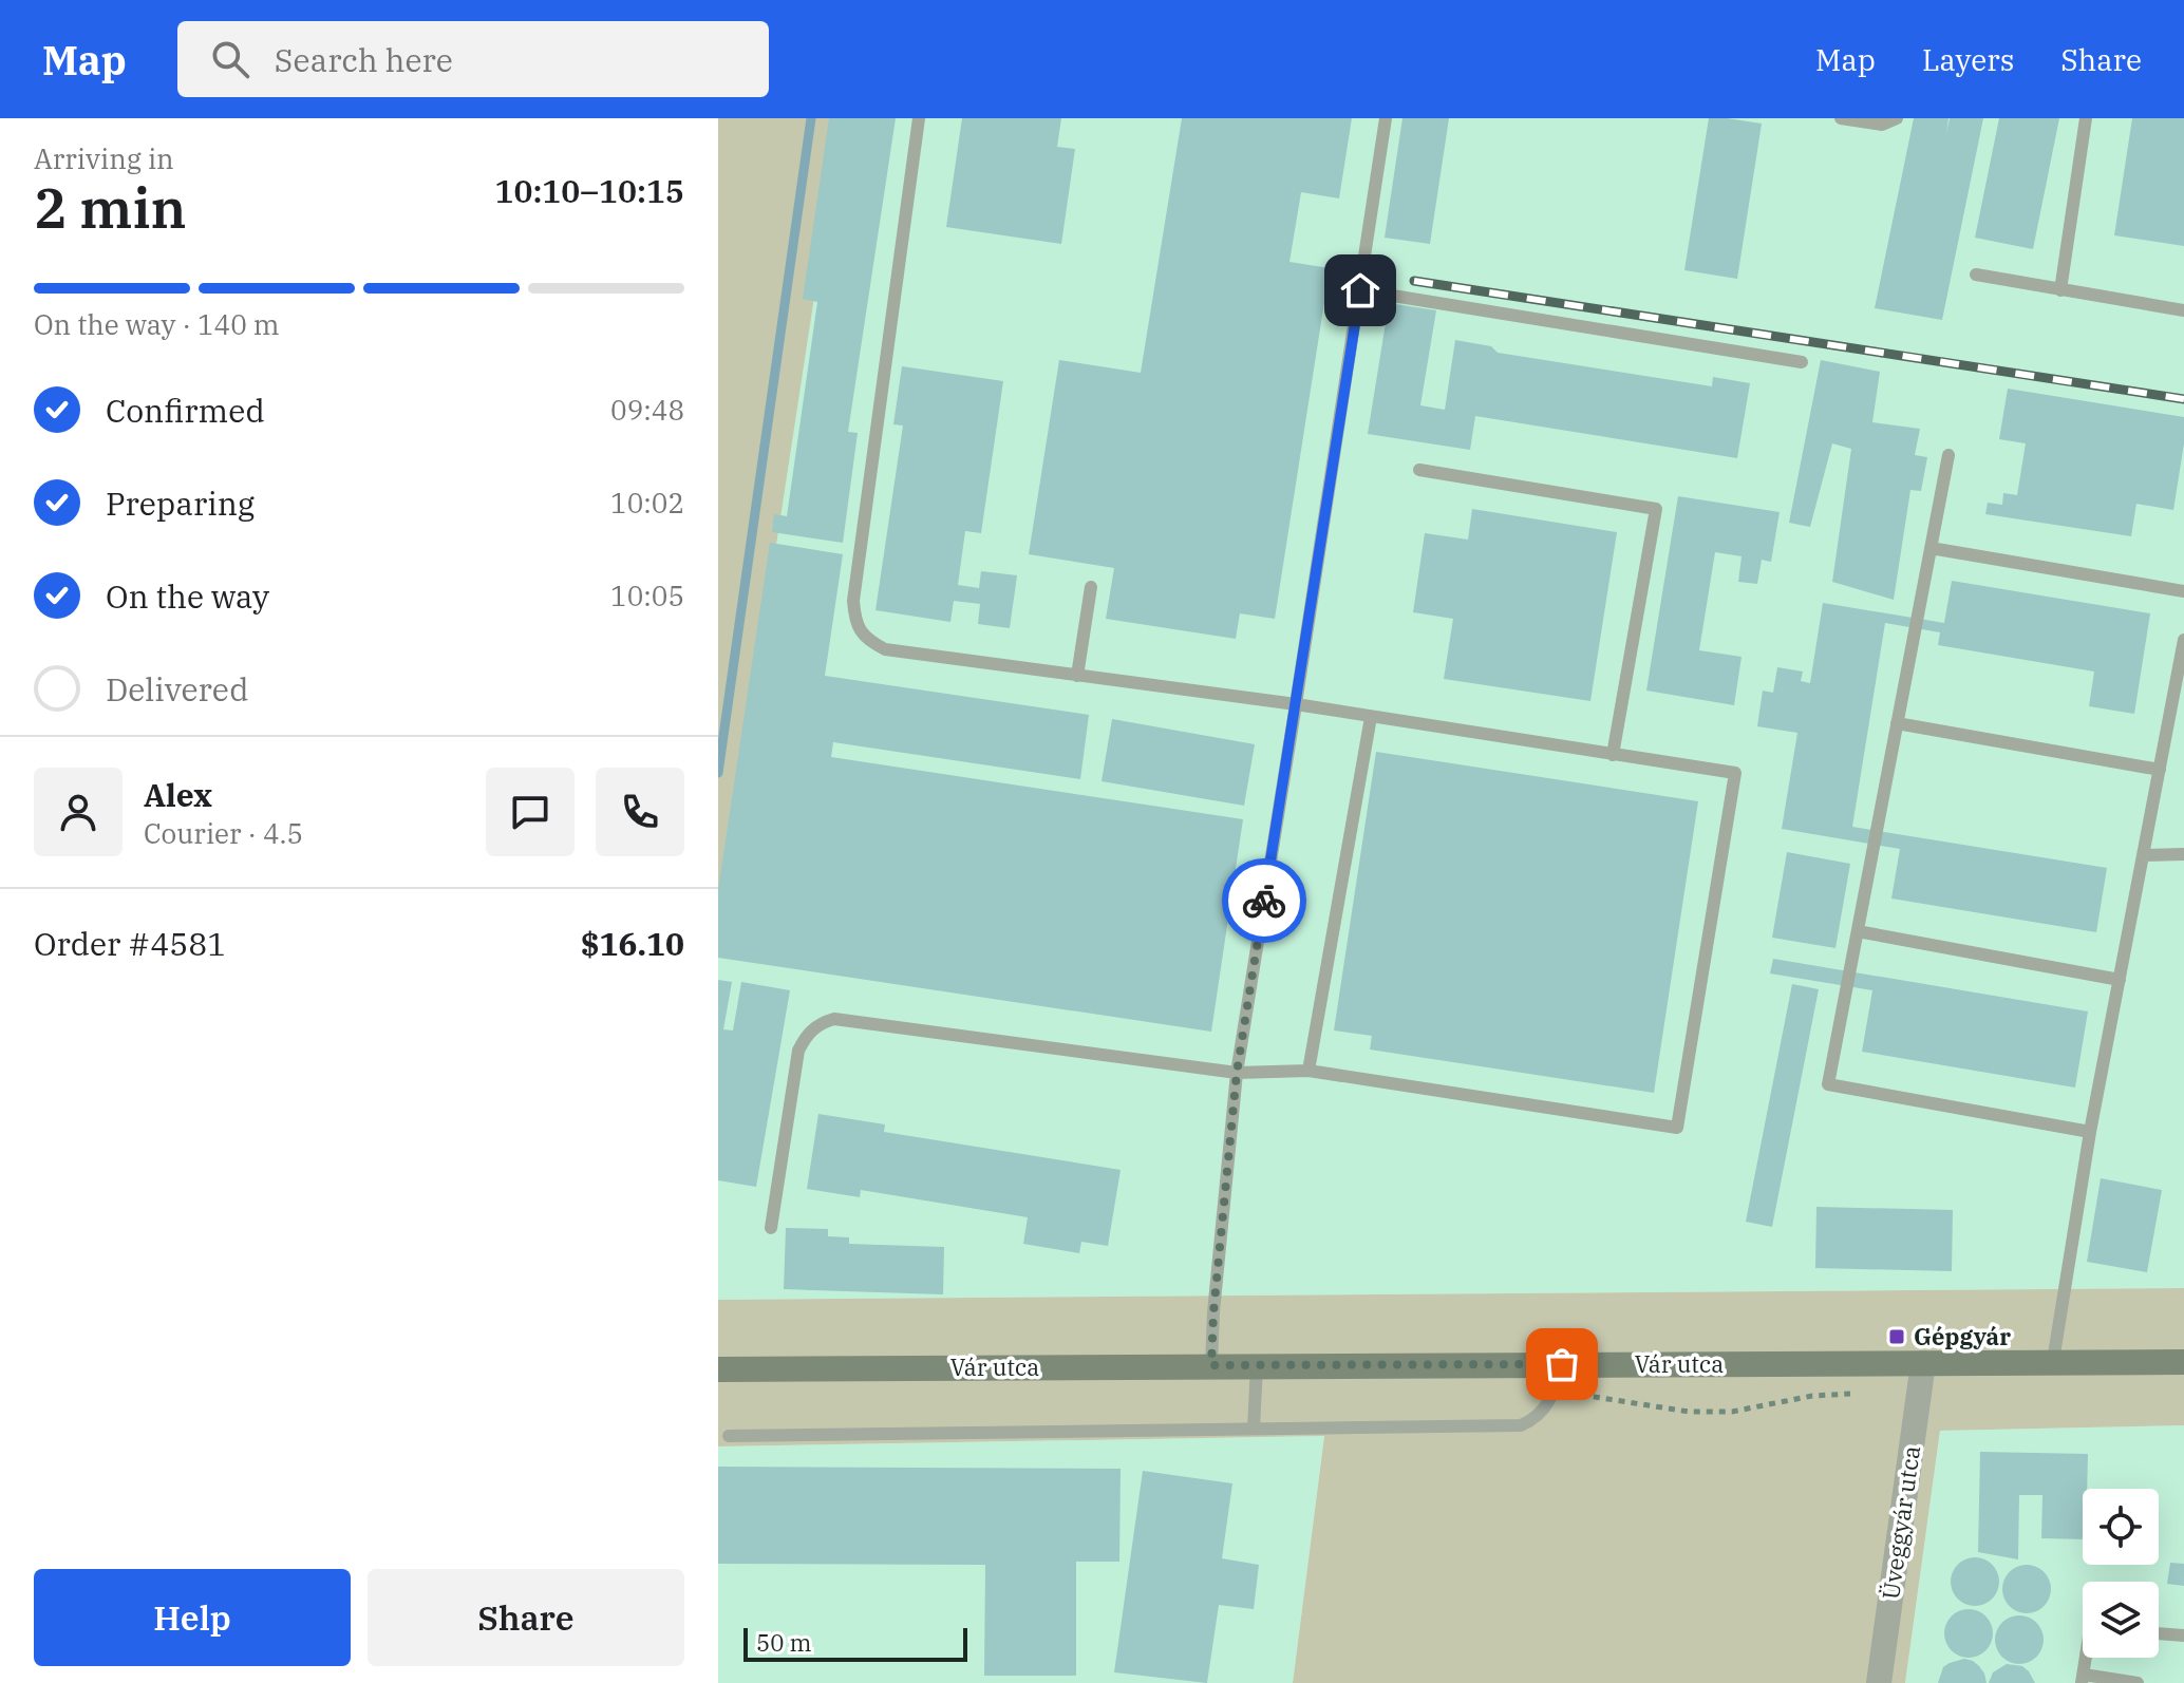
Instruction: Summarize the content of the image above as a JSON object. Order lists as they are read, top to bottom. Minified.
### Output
{"streets":{"main road":["Vár utca"],"street":["Üveggyár utca"]},"crossings":[["Vár utca","Üveggyár utca"]],"places":{"transit":["Gépgyár"]},"scale_bar":"50 m","page":{"header":"Map","search":"Search here","nav":["Map","Layers","Share"],"heading":["2 min","Arriving in","10:10–10:15"],"panel":["Alex","Courier · 4.5","Order #4581","$16.10"],"bar":"On the way · 140 m","list":[["Confirmed","09:48"],["Preparing","10:02"],["On the way","10:05"],"Delivered"],"buttons":["Help","Share"],"scale":"50 m"}}
